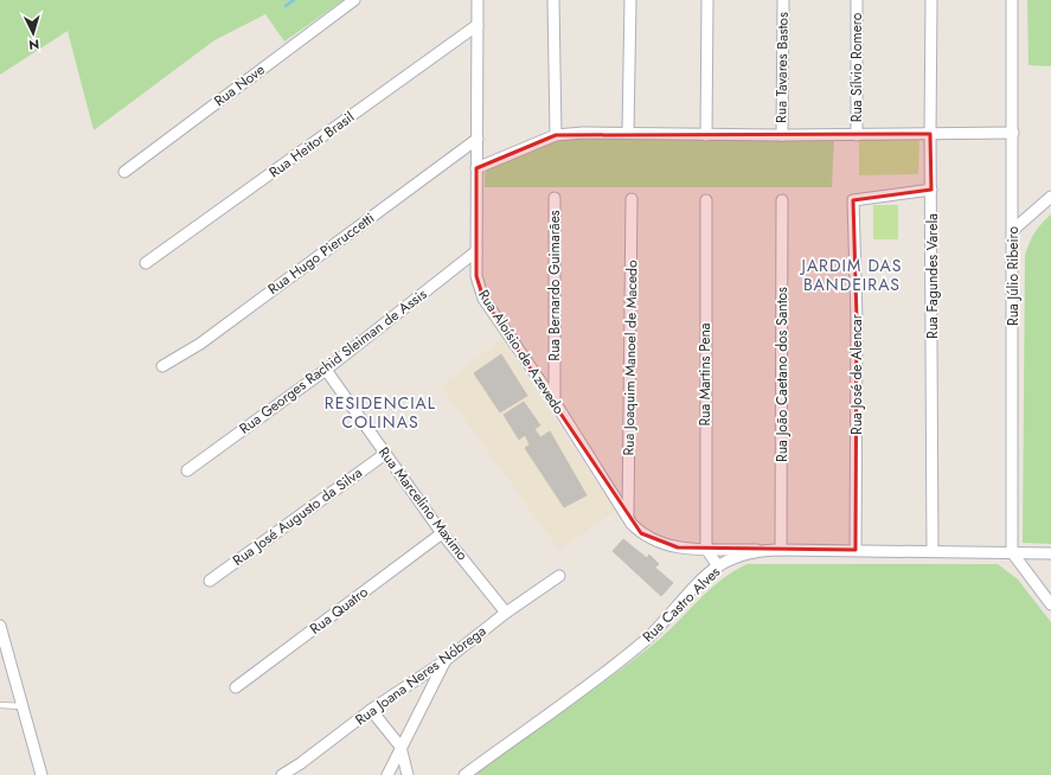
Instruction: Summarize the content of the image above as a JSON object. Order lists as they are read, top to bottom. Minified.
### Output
{"streets":{"street":["Rua Tavares Bastos","Rua Sílvio Romero","Rua Nove","Rua Heitor Brasil","Rua Hugo Pieruccetti","Rua Fagundes Varela","Rua Júlio Ribeiro","Rua Bernardo Guimarães","Rua Aloísio de Azevedo","Rua Joaquim Manoel de Macedo","Rua Georges Rachid Sleiman de Assis","Rua Martins Pena","Rua João Caetano dos Santos","Rua José de Alencar","Rua Marcelino Maximo","Rua José Augusto da Silva","Rua Castro Alves","Rua Quatro","Rua Joana Neres Nóbrega"]},"crossings":[["Rua Heitor Brasil","Rua Aloísio de Azevedo"],["Rua Hugo Pieruccetti","Rua Aloísio de Azevedo"],["Rua Fagundes Varela","Rua José de Alencar"],["Rua Fagundes Varela","Rua Castro Alves"],["Rua Júlio Ribeiro","Rua Castro Alves"],["Rua Bernardo Guimarães","Rua Aloísio de Azevedo"],["Rua Aloísio de Azevedo","Rua Joaquim Manoel de Macedo"],["Rua Aloísio de Azevedo","Rua Georges Rachid Sleiman de Assis"],["Rua Aloísio de Azevedo","Rua Martins Pena"],["Rua Aloísio de Azevedo","Rua Castro Alves"],["Rua Georges Rachid Sleiman de Assis","Rua Marcelino Maximo"],["Rua João Caetano dos Santos","Rua Castro Alves"],["Rua José de Alencar","Rua Castro Alves"],["Rua Marcelino Maximo","Rua José Augusto da Silva"],["Rua Marcelino Maximo","Rua Quatro"],["Rua Marcelino Maximo","Rua Joana Neres Nóbrega"]],"districts":["JARDIM DAS BANDEIRAS","RESIDENCIAL COLINAS"],"north":"bottom"}
